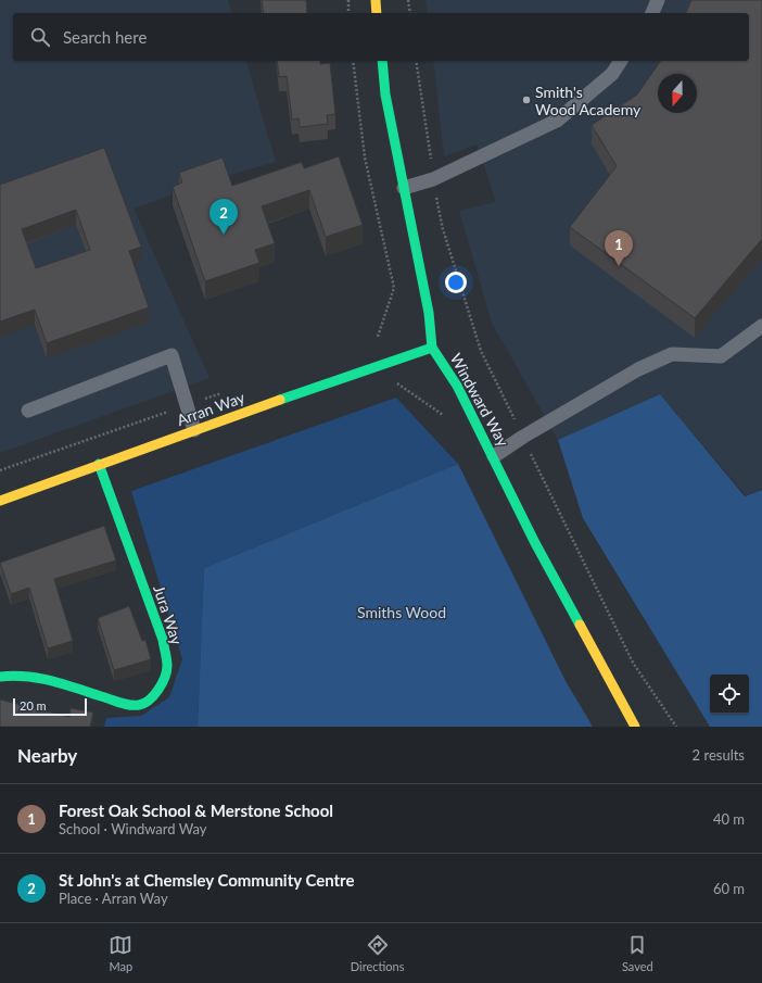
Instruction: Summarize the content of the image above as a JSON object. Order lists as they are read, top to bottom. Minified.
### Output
{"streets":{"street":["Windward Way","Arran Way","Jura Way"]},"crossings":[["Windward Way","Arran Way"],["Arran Way","Jura Way"]],"parks":["Smiths Wood"],"places":["Smith's Wood Academy"],"scale_bar":"20 m","north":"bottom","page":{"search":"Search here","pins":["2","1"],"scale":"20 m","heading":["Nearby","2 results"],"list":[{"mark":"1","name":"Forest Oak School & Merstone School","note":"School · Windward Way","value":"40 m"},{"mark":"2","name":"St John's at Chemsley Community Centre","note":"Place · Arran Way","value":"60 m"}],"nav":["Map","Directions","Saved"]}}
